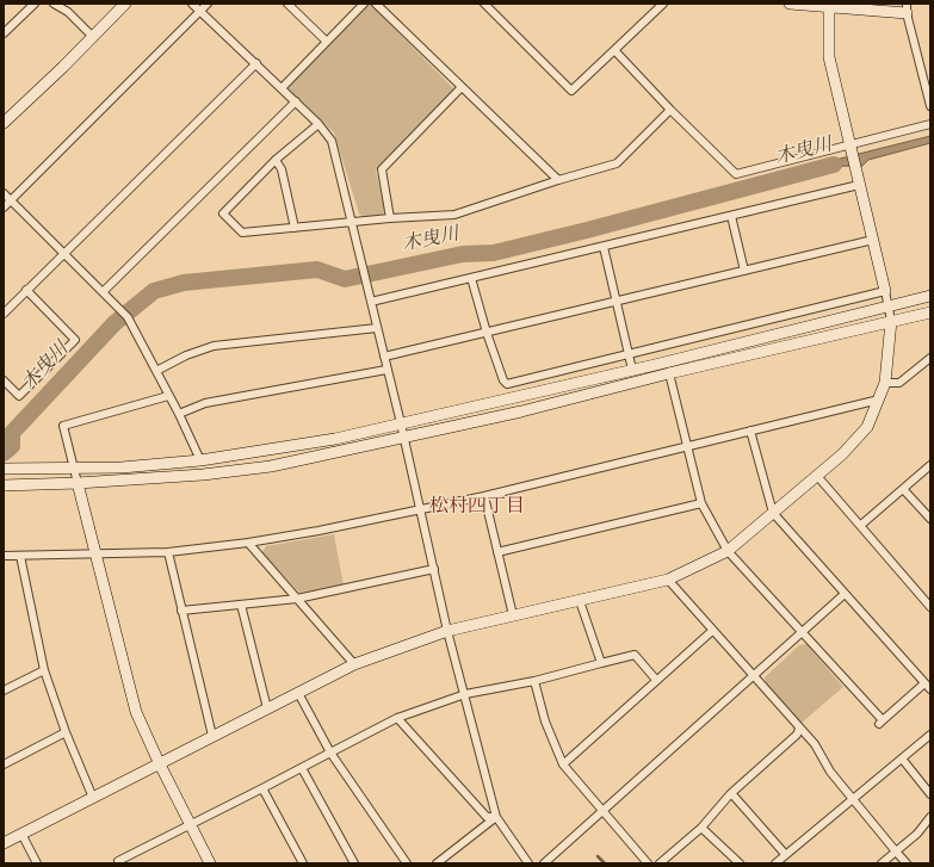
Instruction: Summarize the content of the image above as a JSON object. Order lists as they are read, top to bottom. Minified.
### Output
{"districts":["松村四丁目"],"water":["木曳川"]}
